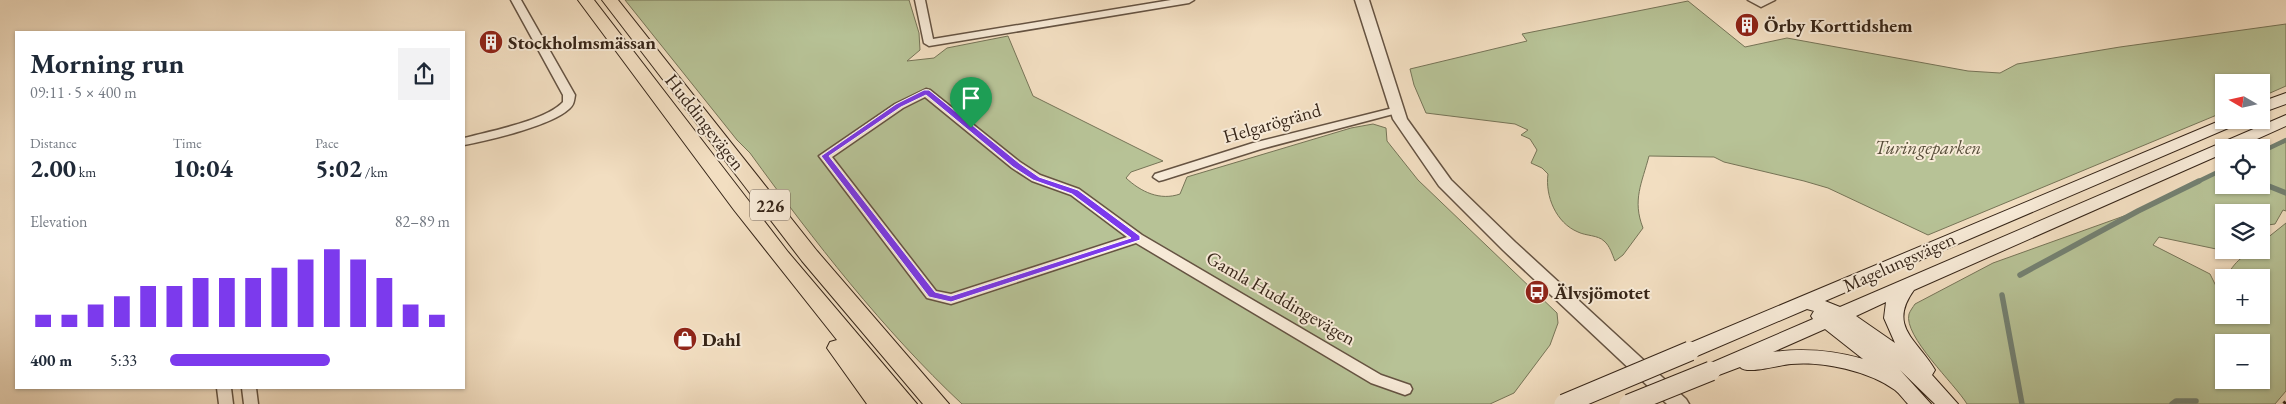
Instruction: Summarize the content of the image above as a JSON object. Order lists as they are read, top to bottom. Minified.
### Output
{"streets":{"main road":["Huddingevägen","226","Magelungsvägen"],"street":["Helgarögränd","Gamla Huddingevägen"]},"parks":["Turingeparken"],"places":{"building":["Örby Korttidshem","Stockholmsmässan"],"bus stop":["Älvsjömotet"],"shop":["Dahl"]},"north":"left","page":{"heading":["Morning run","09:11 · 5 × 400 m"],"map_buttons":["+","−"],"stats":[["Distance","2.00 km"],["Time","10:04"],["Pace","5:02 /km"]],"chart":["Elevation","82–89 m"],"list":[{"name":"400 m","note":"5:33"}]}}
